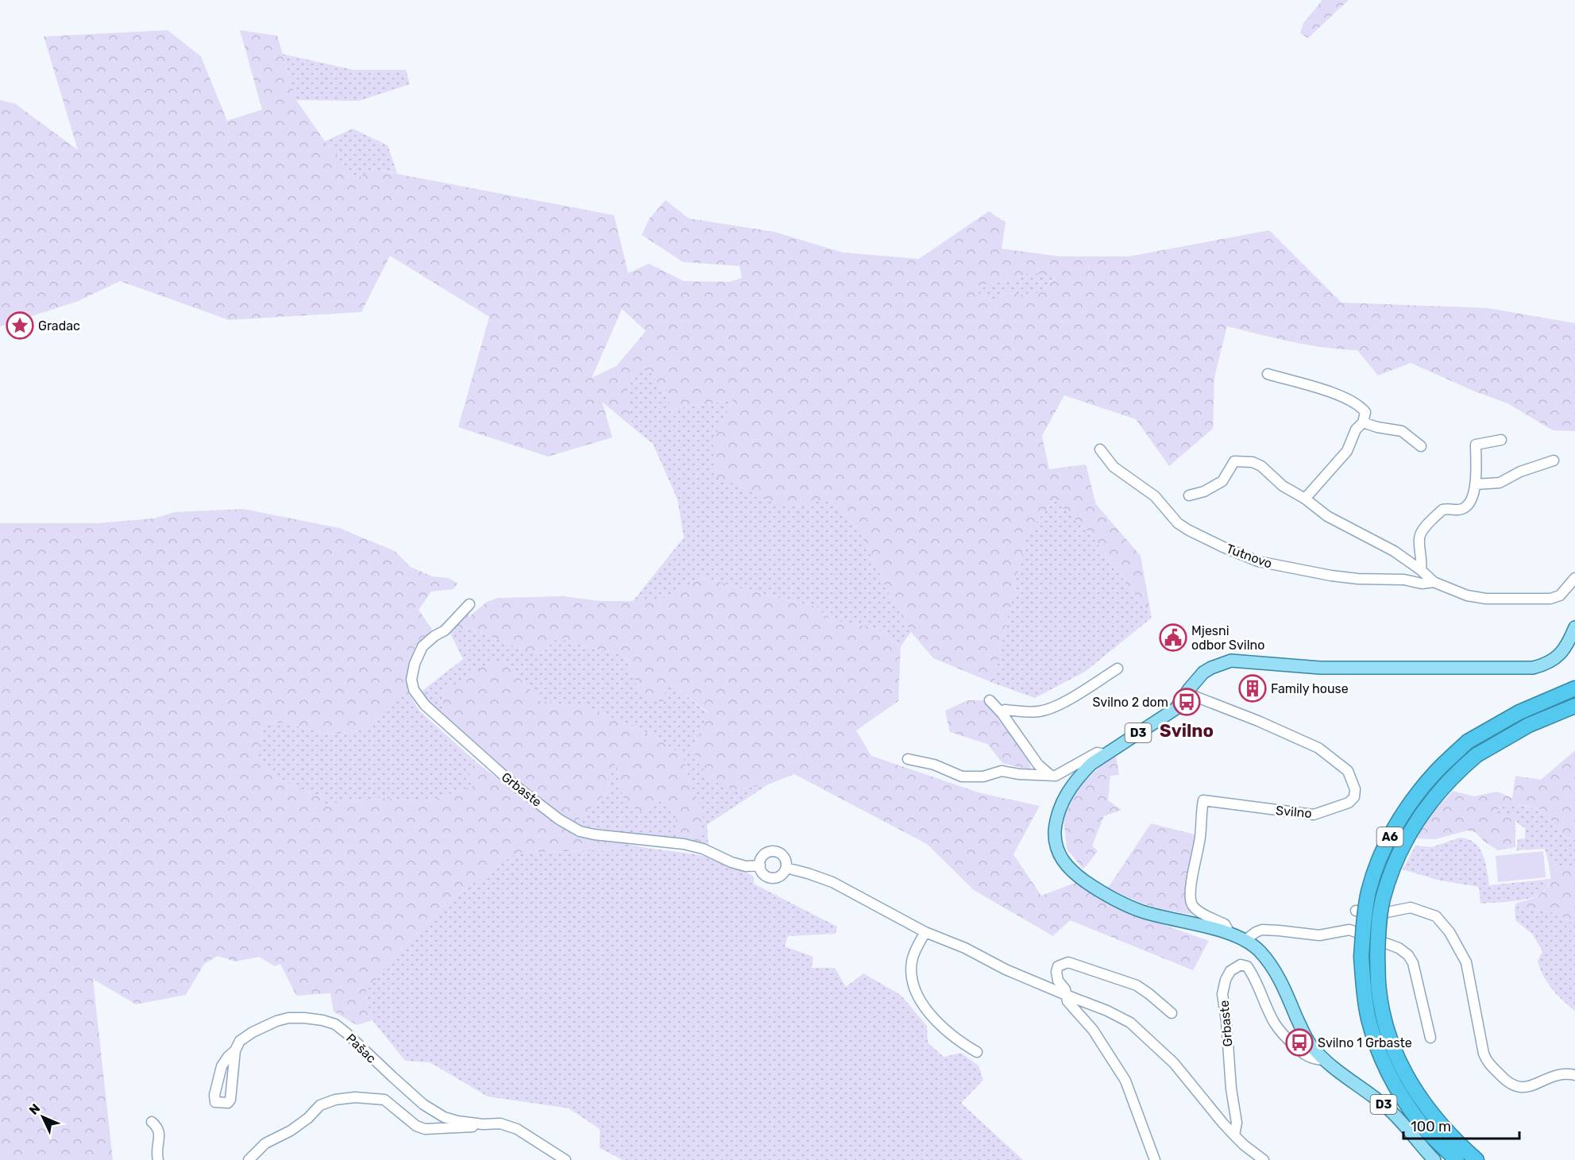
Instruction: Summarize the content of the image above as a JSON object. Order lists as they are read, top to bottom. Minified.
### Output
{"streets":{"highway":["A6"],"main road":["D3","Svilno"],"street":["Tutnovo","Grbaste","Pašac"]},"crossings":[["Grbaste","Svilno"]],"districts":["Svilno"],"places":{"place":["Gradac"],"public building":["Mjesni odbor Svilno"],"building":["Family house"],"bus stop":["Svilno 2 dom","Svilno 1 Grbaste"]},"scale_bar":"100 m","north":"top left"}
